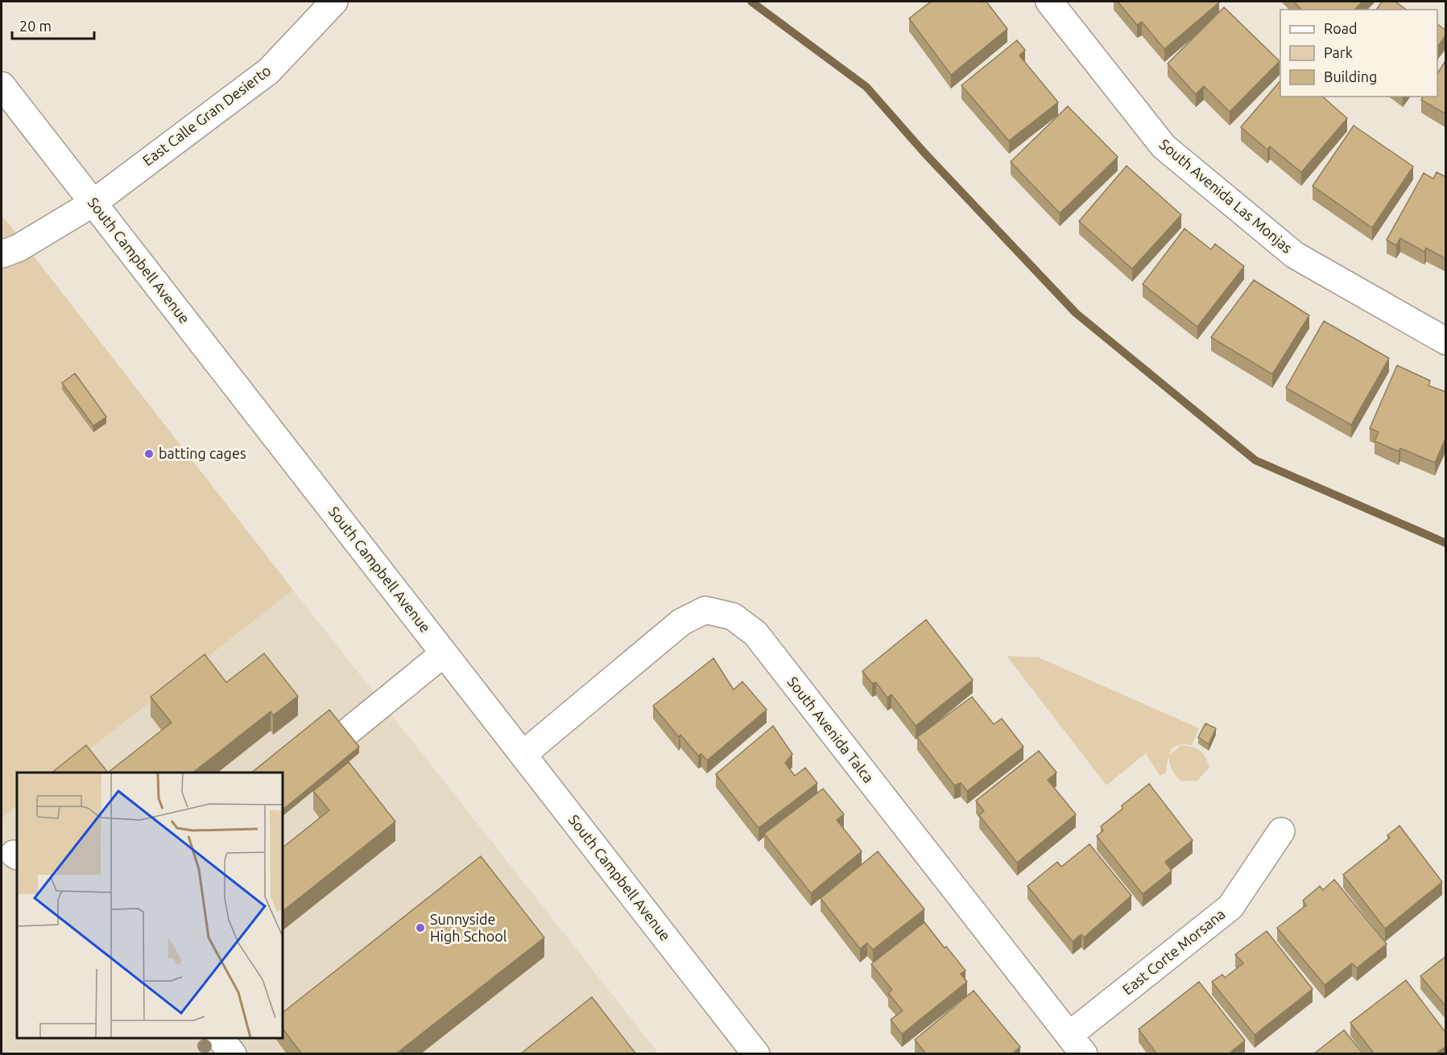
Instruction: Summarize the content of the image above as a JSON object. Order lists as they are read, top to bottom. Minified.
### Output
{"streets":{"street":["East Calle Gran Desierto","South Avenida Las Monjas","South Campbell Avenue","South Avenida Talca","East Corte Morsana"]},"crossings":[["East Calle Gran Desierto","South Campbell Avenue"],["South Campbell Avenue","South Avenida Talca"],["South Avenida Talca","East Corte Morsana"]],"places":["batting cages","Sunnyside High School"],"legend":["Road","Park","Building"],"scale_bar":"20 m"}
